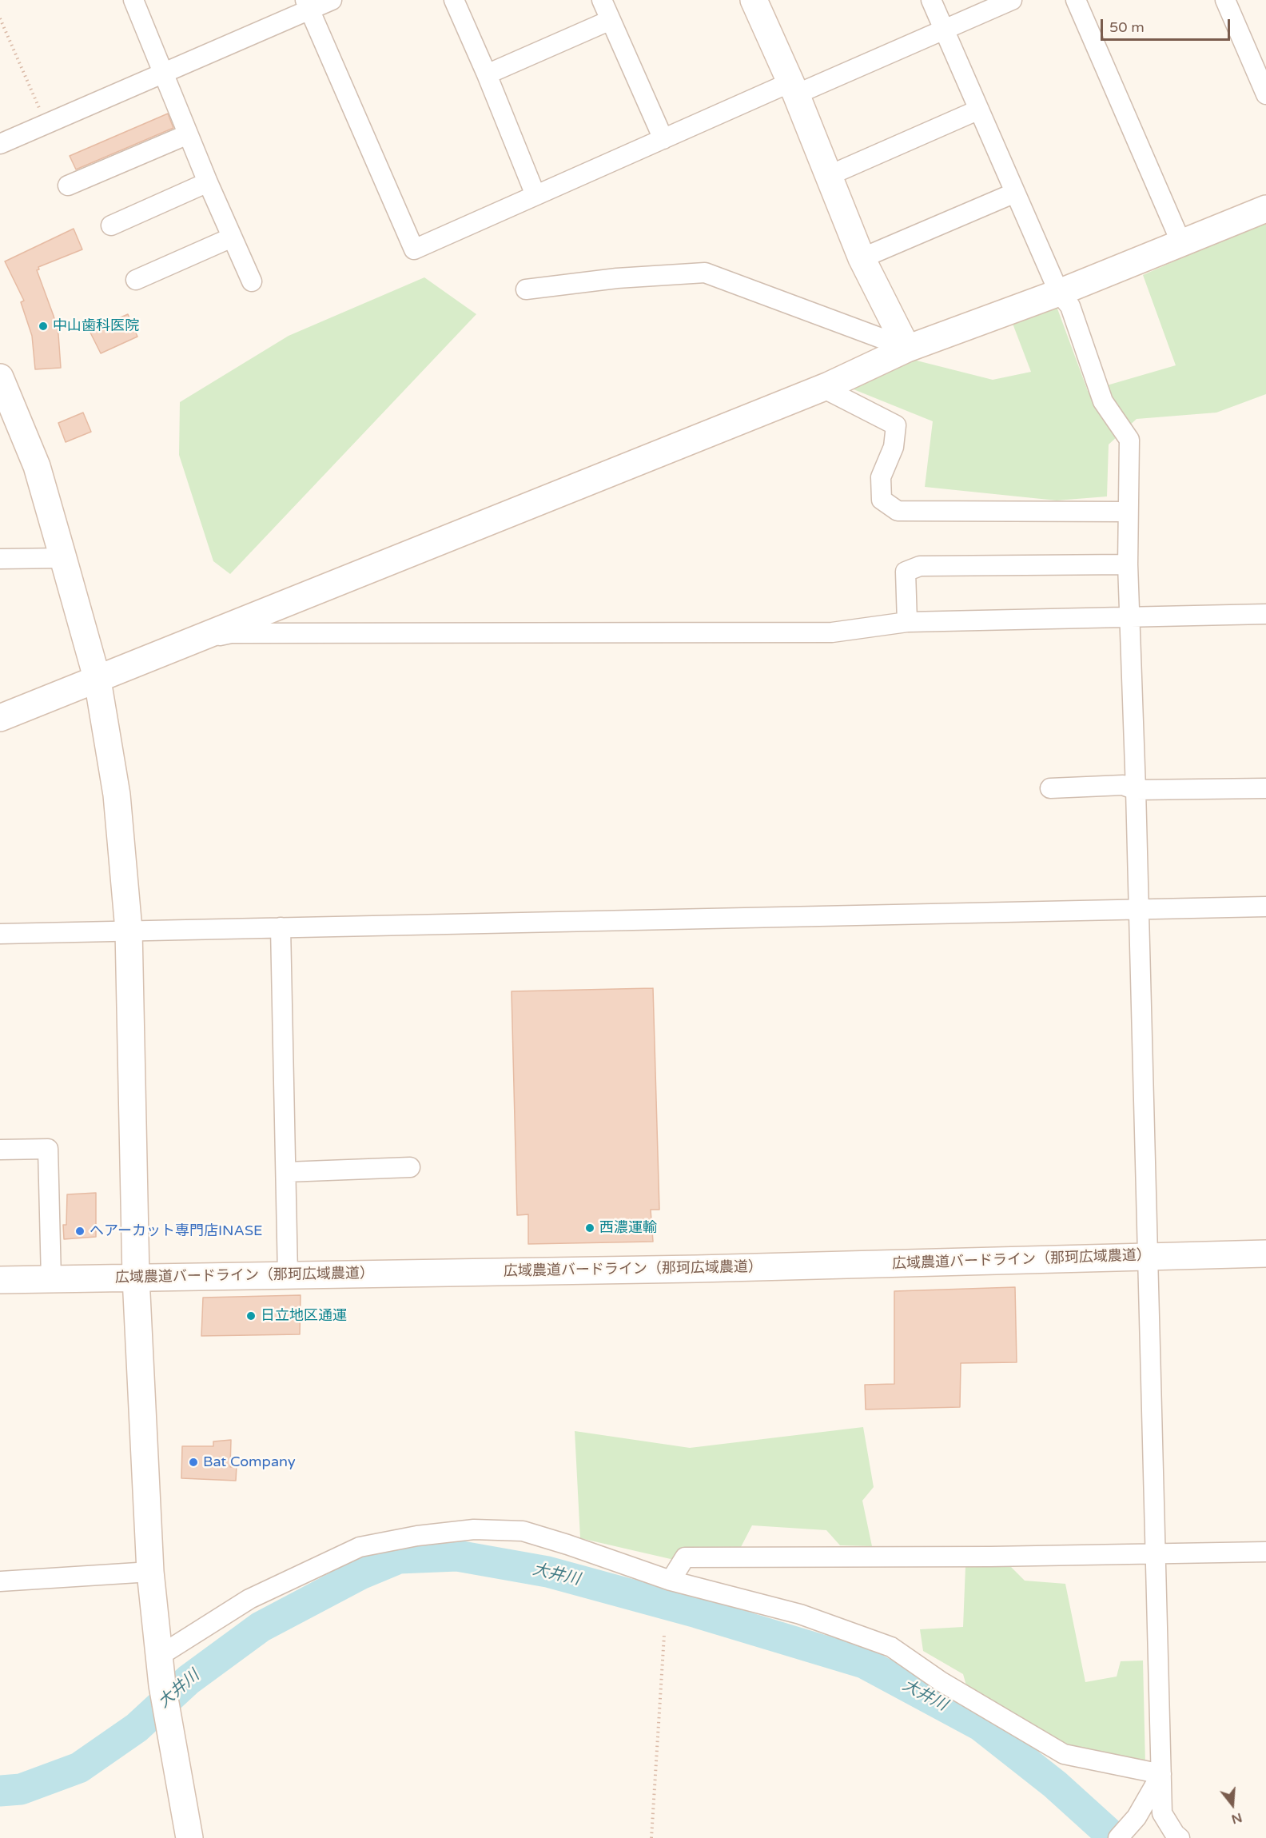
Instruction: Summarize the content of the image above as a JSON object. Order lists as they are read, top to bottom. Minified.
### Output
{"streets":{"street":["広域農道バードライン（那珂広域農道）"]},"water":["大井川"],"places":["中山歯科医院","西濃運輸","ヘアーカット専門店INASE","日立地区通運","Bat Company"],"scale_bar":"50 m","north":"bottom"}
